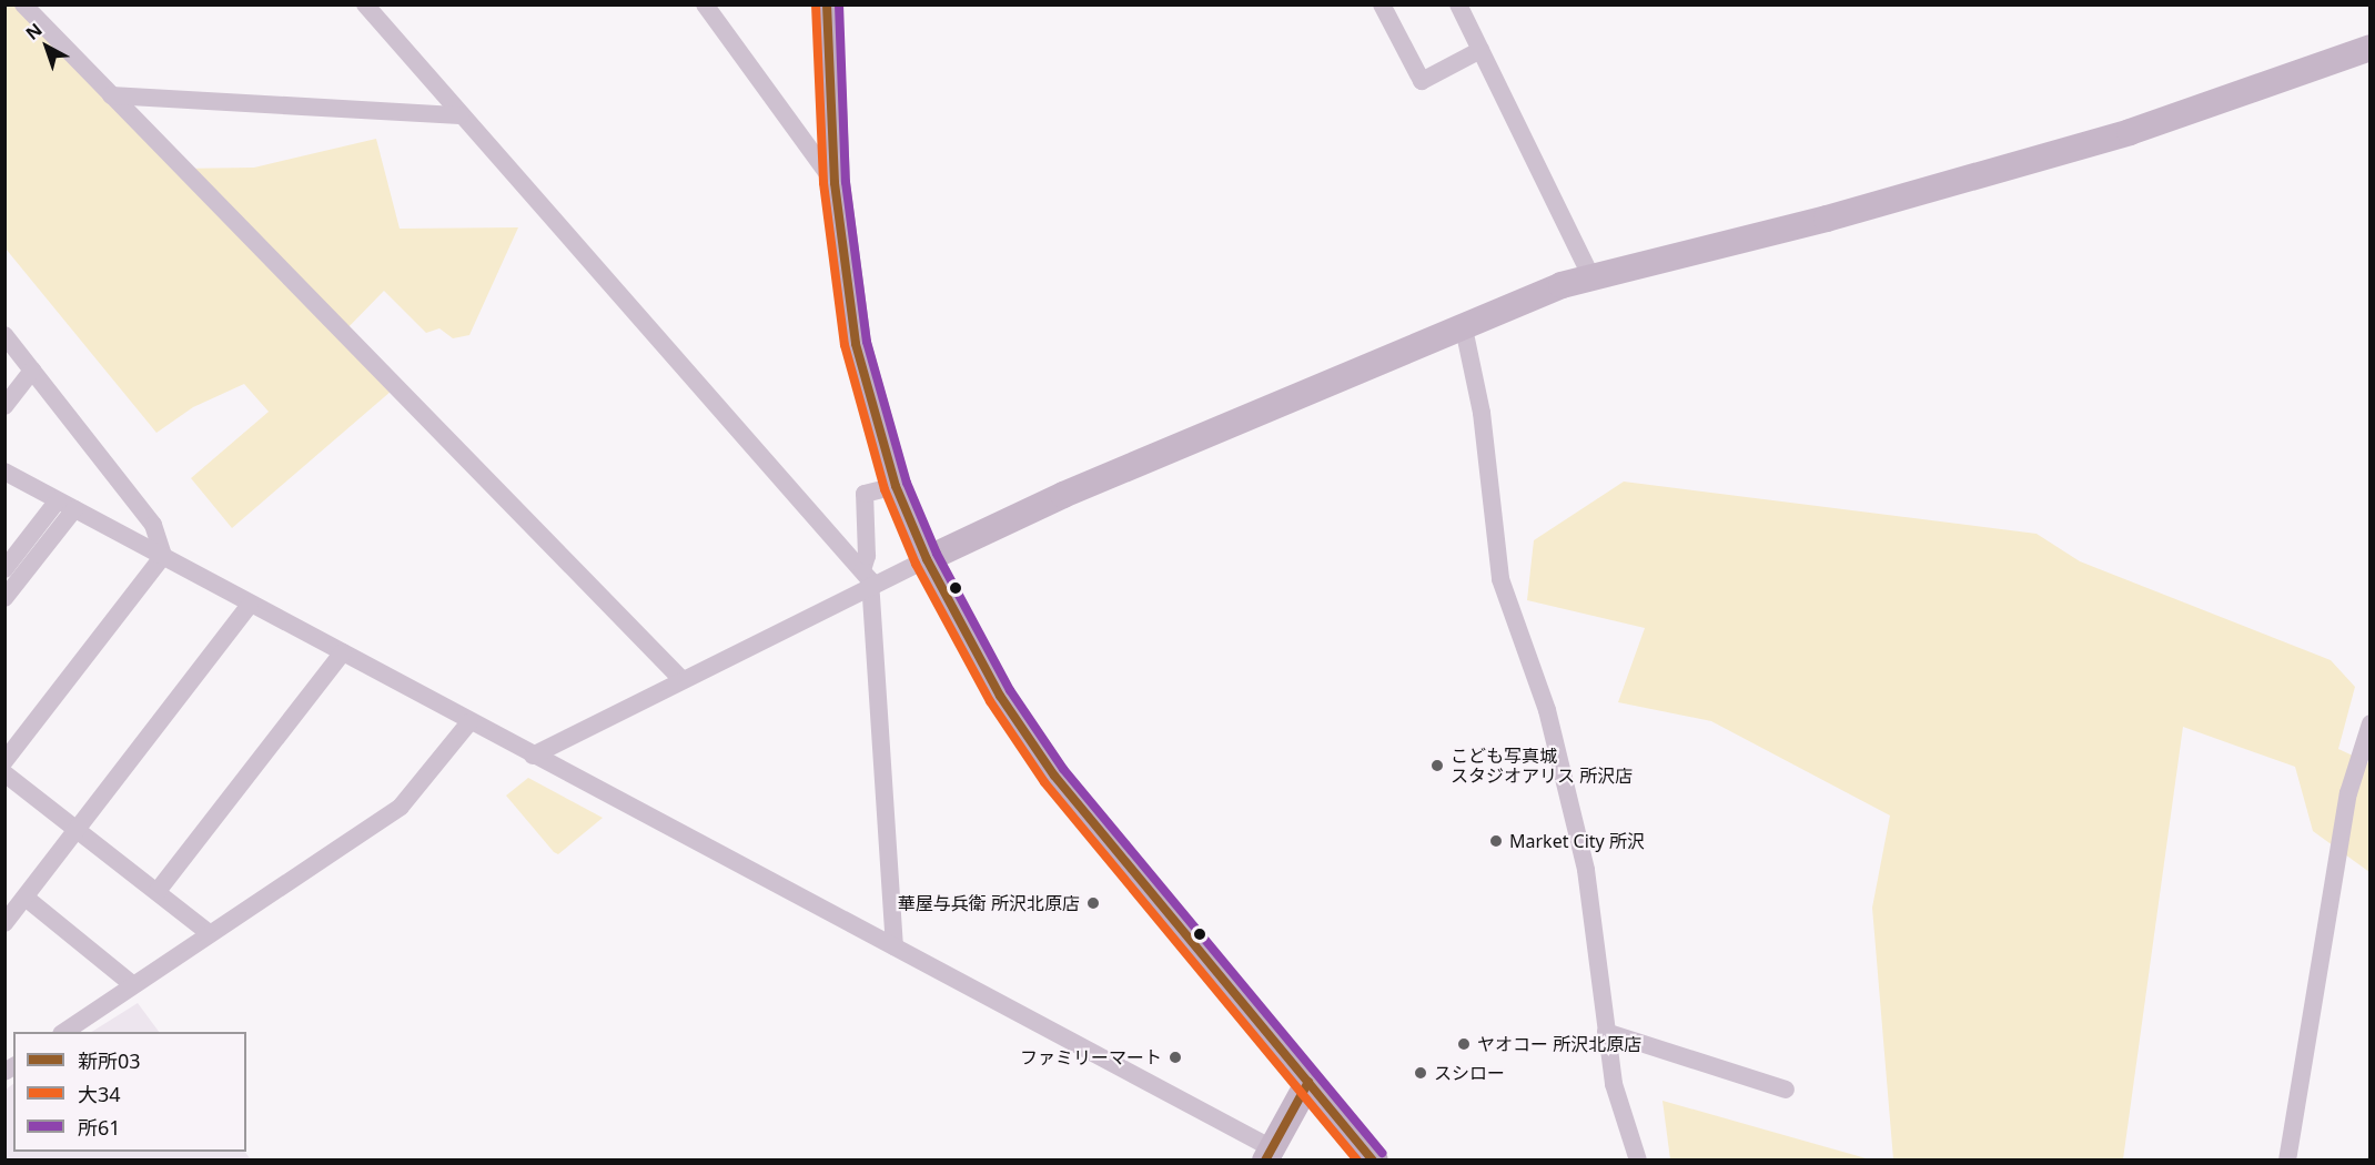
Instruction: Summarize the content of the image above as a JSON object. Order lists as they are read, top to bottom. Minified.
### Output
{"places":["こども写真城 スタジオアリス 所沢店","Market City 所沢","華屋与兵衛 所沢北原店","ヤオコー 所沢北原店","ファミリーマート","スシロー"],"lines":["transit line 新所03","transit line 大34","transit line 所61"],"legend":["新所03","大34","所61"],"north":"top left"}
